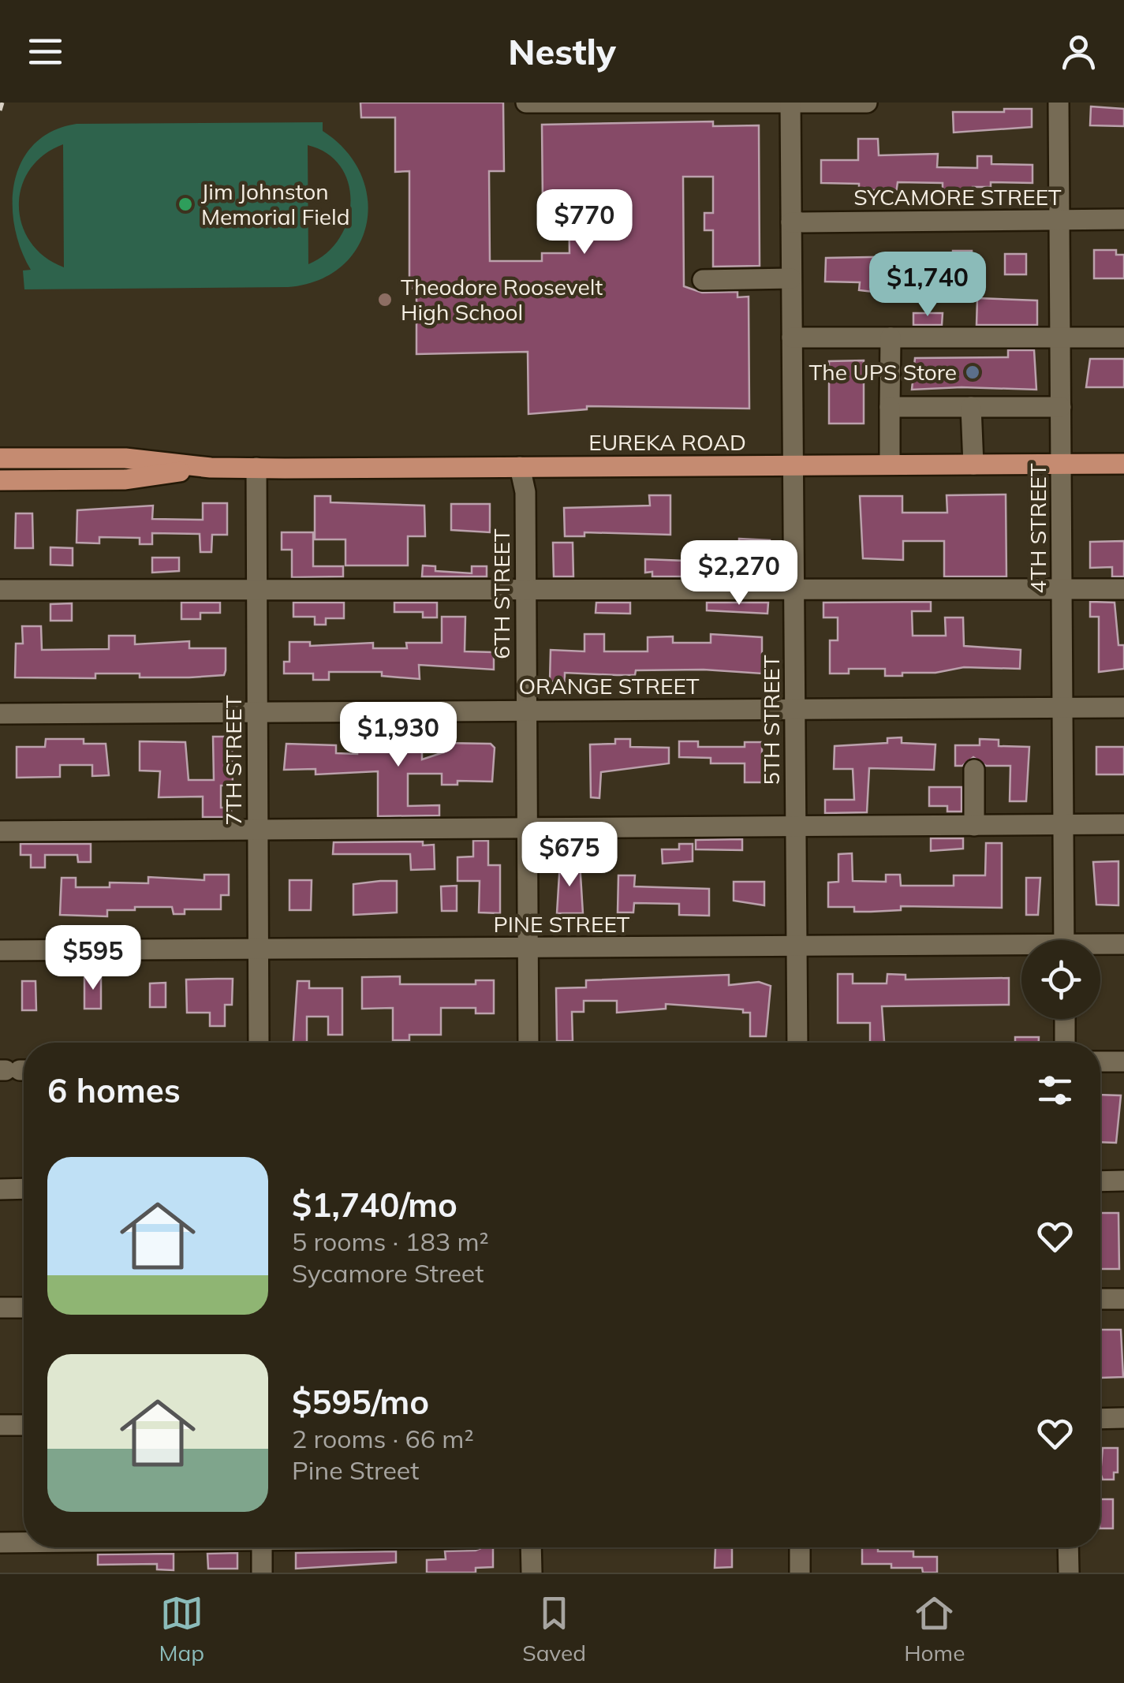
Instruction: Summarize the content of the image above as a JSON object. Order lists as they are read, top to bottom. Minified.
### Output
{"streets":{"main road":["EUREKA ROAD"],"street":["SYCAMORE STREET","4TH STREET","6TH STREET","ORANGE STREET","5TH STREET","7TH STREET","PINE STREET"]},"crossings":[["SYCAMORE STREET","4TH STREET"],["SYCAMORE STREET","5TH STREET"],["EUREKA ROAD","4TH STREET"],["EUREKA ROAD","6TH STREET"],["EUREKA ROAD","5TH STREET"],["EUREKA ROAD","7TH STREET"],["4TH STREET","ORANGE STREET"],["6TH STREET","ORANGE STREET"],["6TH STREET","PINE STREET"],["ORANGE STREET","5TH STREET"],["ORANGE STREET","7TH STREET"],["5TH STREET","PINE STREET"],["7TH STREET","PINE STREET"]],"places":["Jim Johnston Memorial Field","Theodore Roosevelt High School","The UPS Store"],"page":{"header":"Nestly","price":["$770","$1,740","$2,270","$1,930","$675","$595"],"heading":"6 homes","list":[{"name":"$1,740/mo","note":"5 rooms · 183 m² · Sycamore Street"},{"name":"$595/mo","note":"2 rooms · 66 m² · Pine Street"}],"tabs":["Map","Saved","Home"]}}
